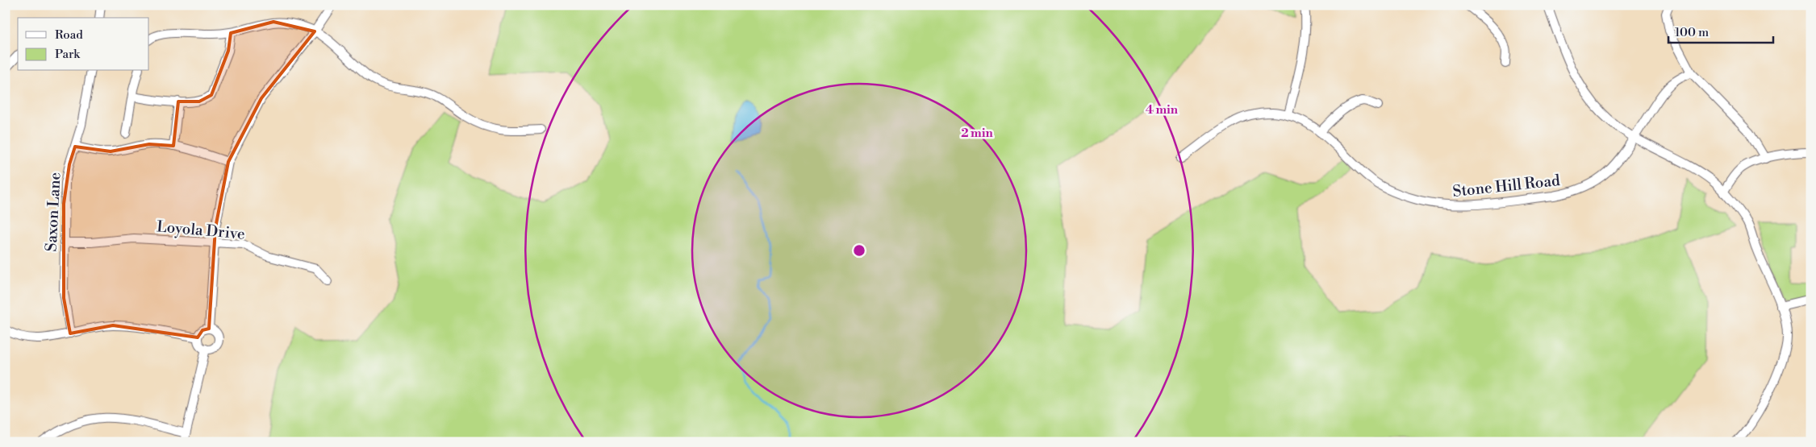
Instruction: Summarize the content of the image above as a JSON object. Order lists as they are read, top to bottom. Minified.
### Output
{"streets":{"street":["Stone Hill Road","Saxon Lane","Loyola Drive"]},"crossings":[["Saxon Lane","Loyola Drive"]],"legend":["Road","Park"],"scale_bar":"100 m","rings":["4 min","2 min"]}
